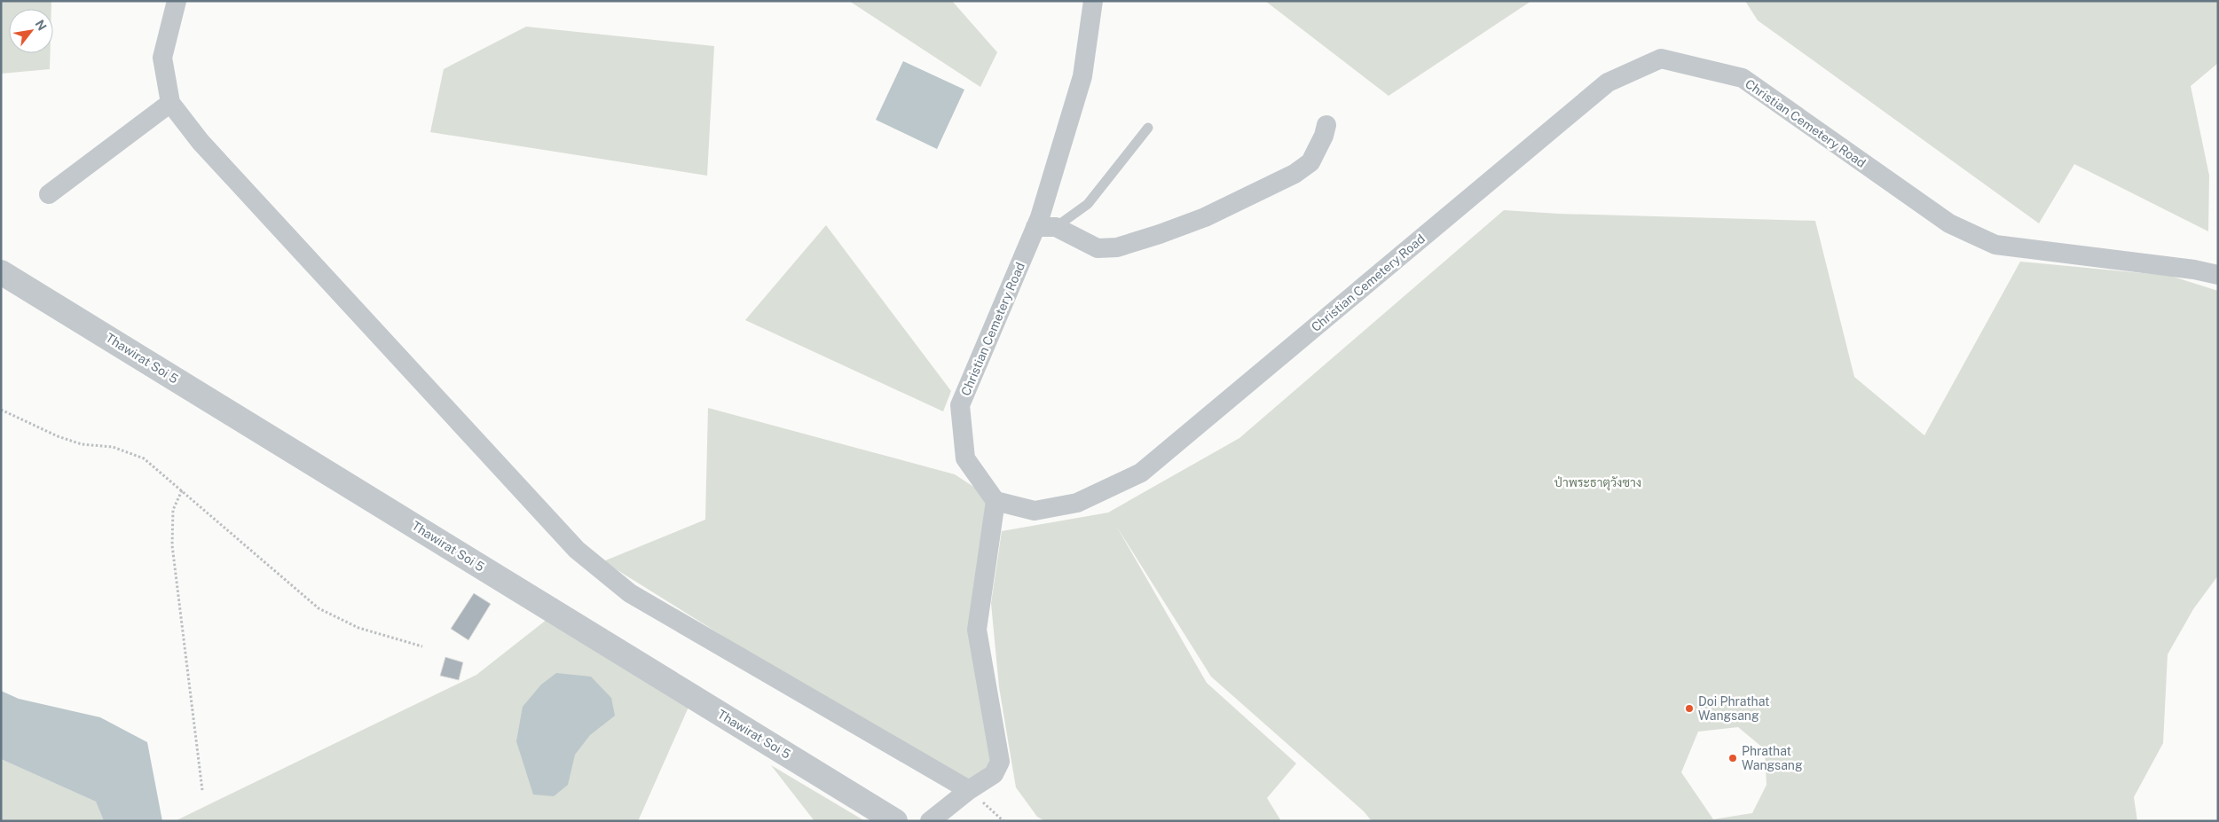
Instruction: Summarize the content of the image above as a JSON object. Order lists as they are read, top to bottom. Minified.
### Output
{"streets":{"street":["Christian Cemetery Road","Thawirat Soi 5"]},"parks":["ป่าพระธาตุวังซาง"],"places":["Doi Phrathat Wangsang","Phrathat Wangsang"],"north":"top right"}
